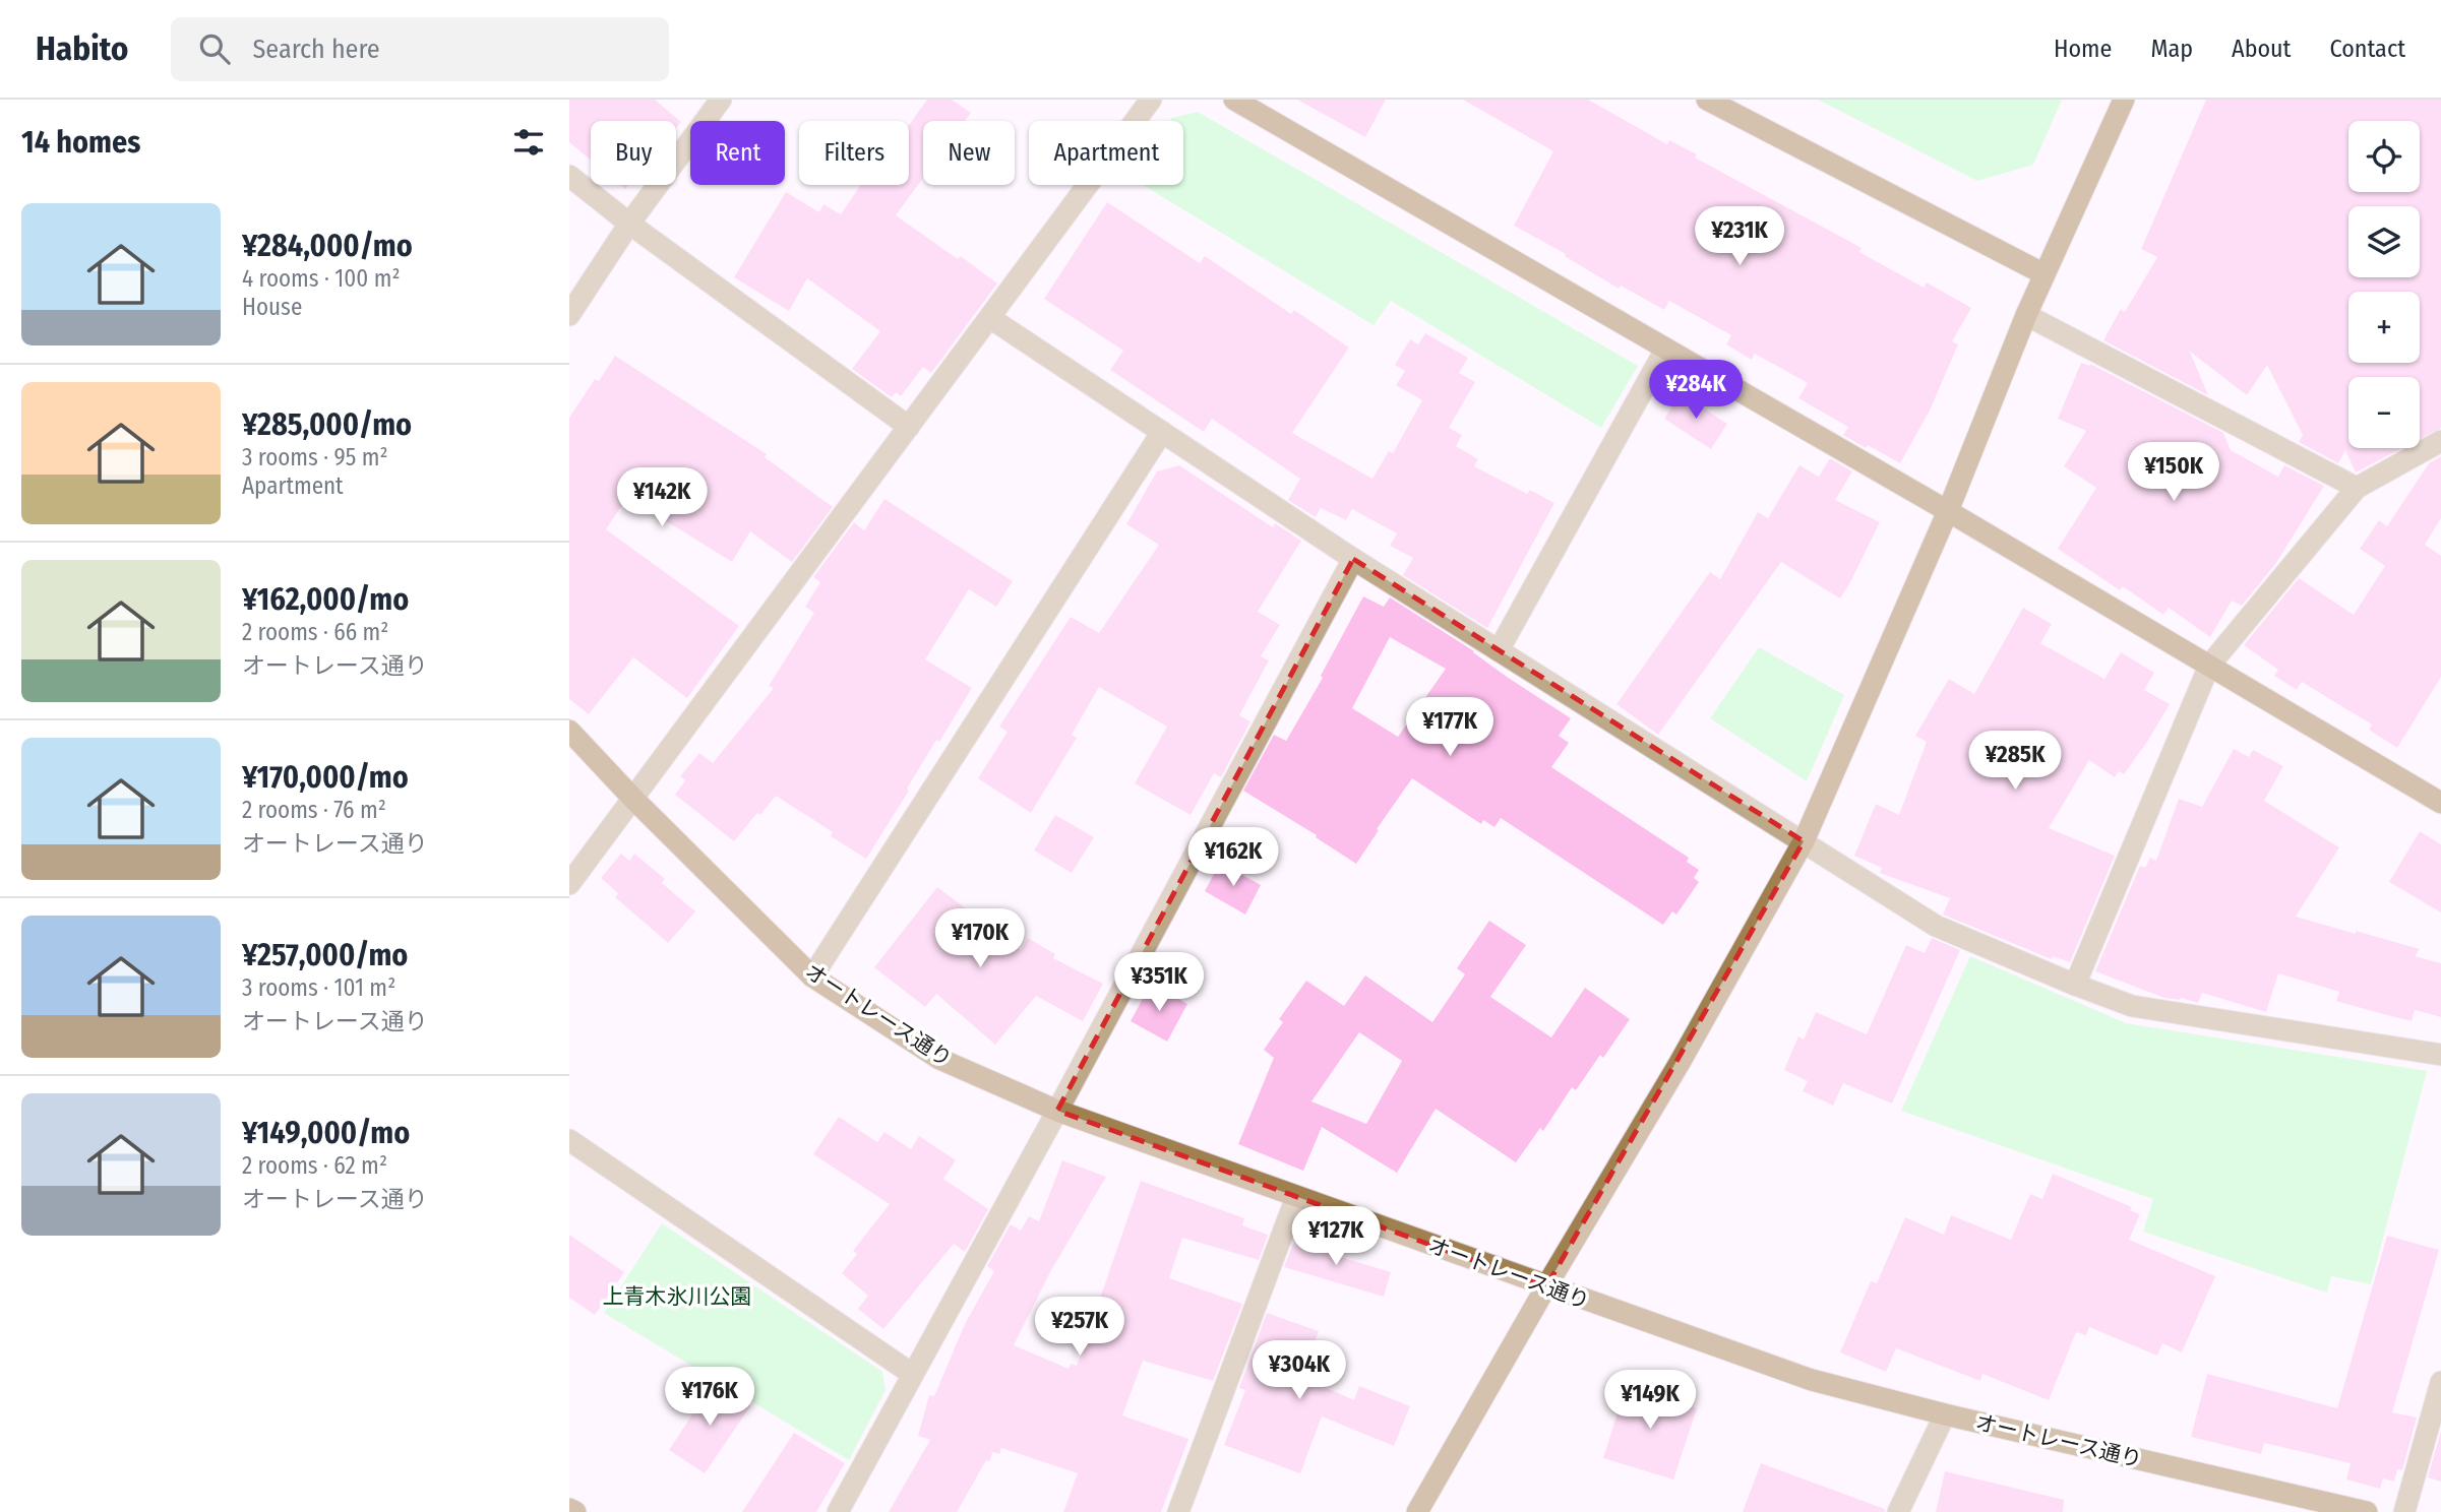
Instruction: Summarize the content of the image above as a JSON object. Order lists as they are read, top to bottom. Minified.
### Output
{"streets":{"street":["オートレース通り"]},"parks":["上青木氷川公園"],"page":{"header":"Habito","search":"Search here","nav":["Home","Map","About","Contact"],"heading":"14 homes","map_buttons":["+","−"],"chip":["Buy","Rent","Filters","New","Apartment"],"list":[{"name":"¥284,000/mo","note":"4 rooms · 100 m² · House"},{"name":"¥285,000/mo","note":"3 rooms · 95 m² · Apartment"},{"name":"¥162,000/mo","note":"2 rooms · 66 m² · オートレース通り"},{"name":"¥170,000/mo","note":"2 rooms · 76 m² · オートレース通り"},{"name":"¥257,000/mo","note":"3 rooms · 101 m² · オートレース通り"},{"name":"¥149,000/mo","note":"2 rooms · 62 m² · オートレース通り"}],"price":["¥231K","¥284K","¥150K","¥142K","¥177K","¥285K","¥162K","¥170K","¥351K","¥127K","¥257K","¥304K","¥176K","¥149K"]}}
